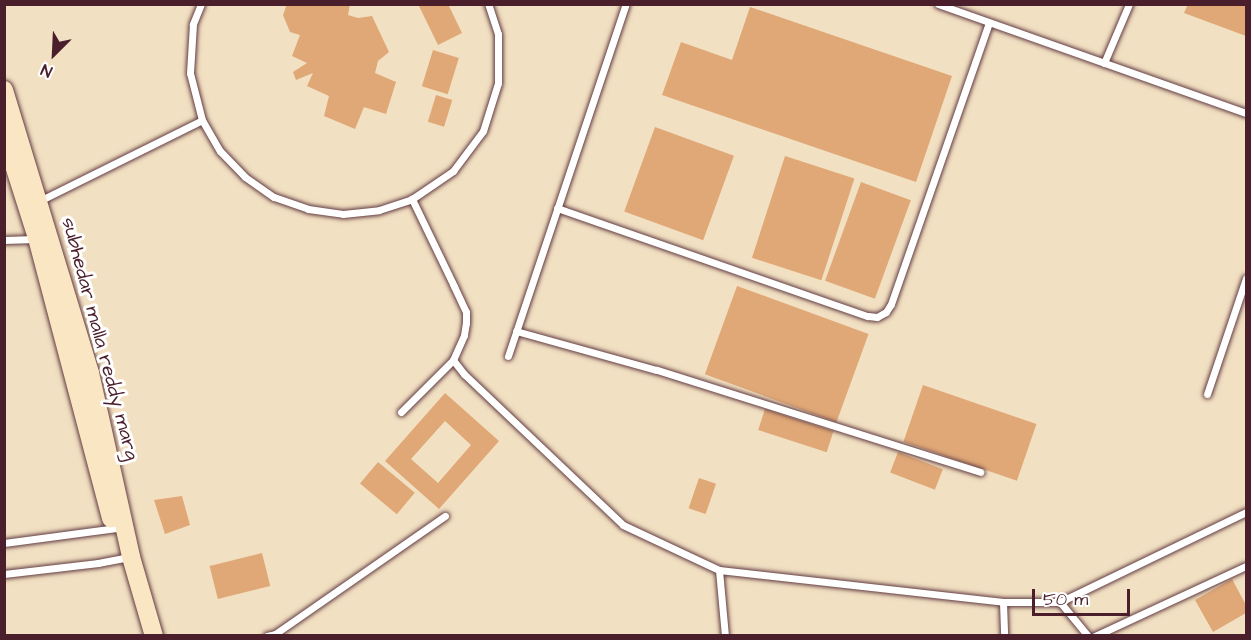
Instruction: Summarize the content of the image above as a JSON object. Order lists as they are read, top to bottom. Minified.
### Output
{"streets":{"main road":["subhedar malla reddy marg"]},"scale_bar":"50 m","north":"bottom left"}
